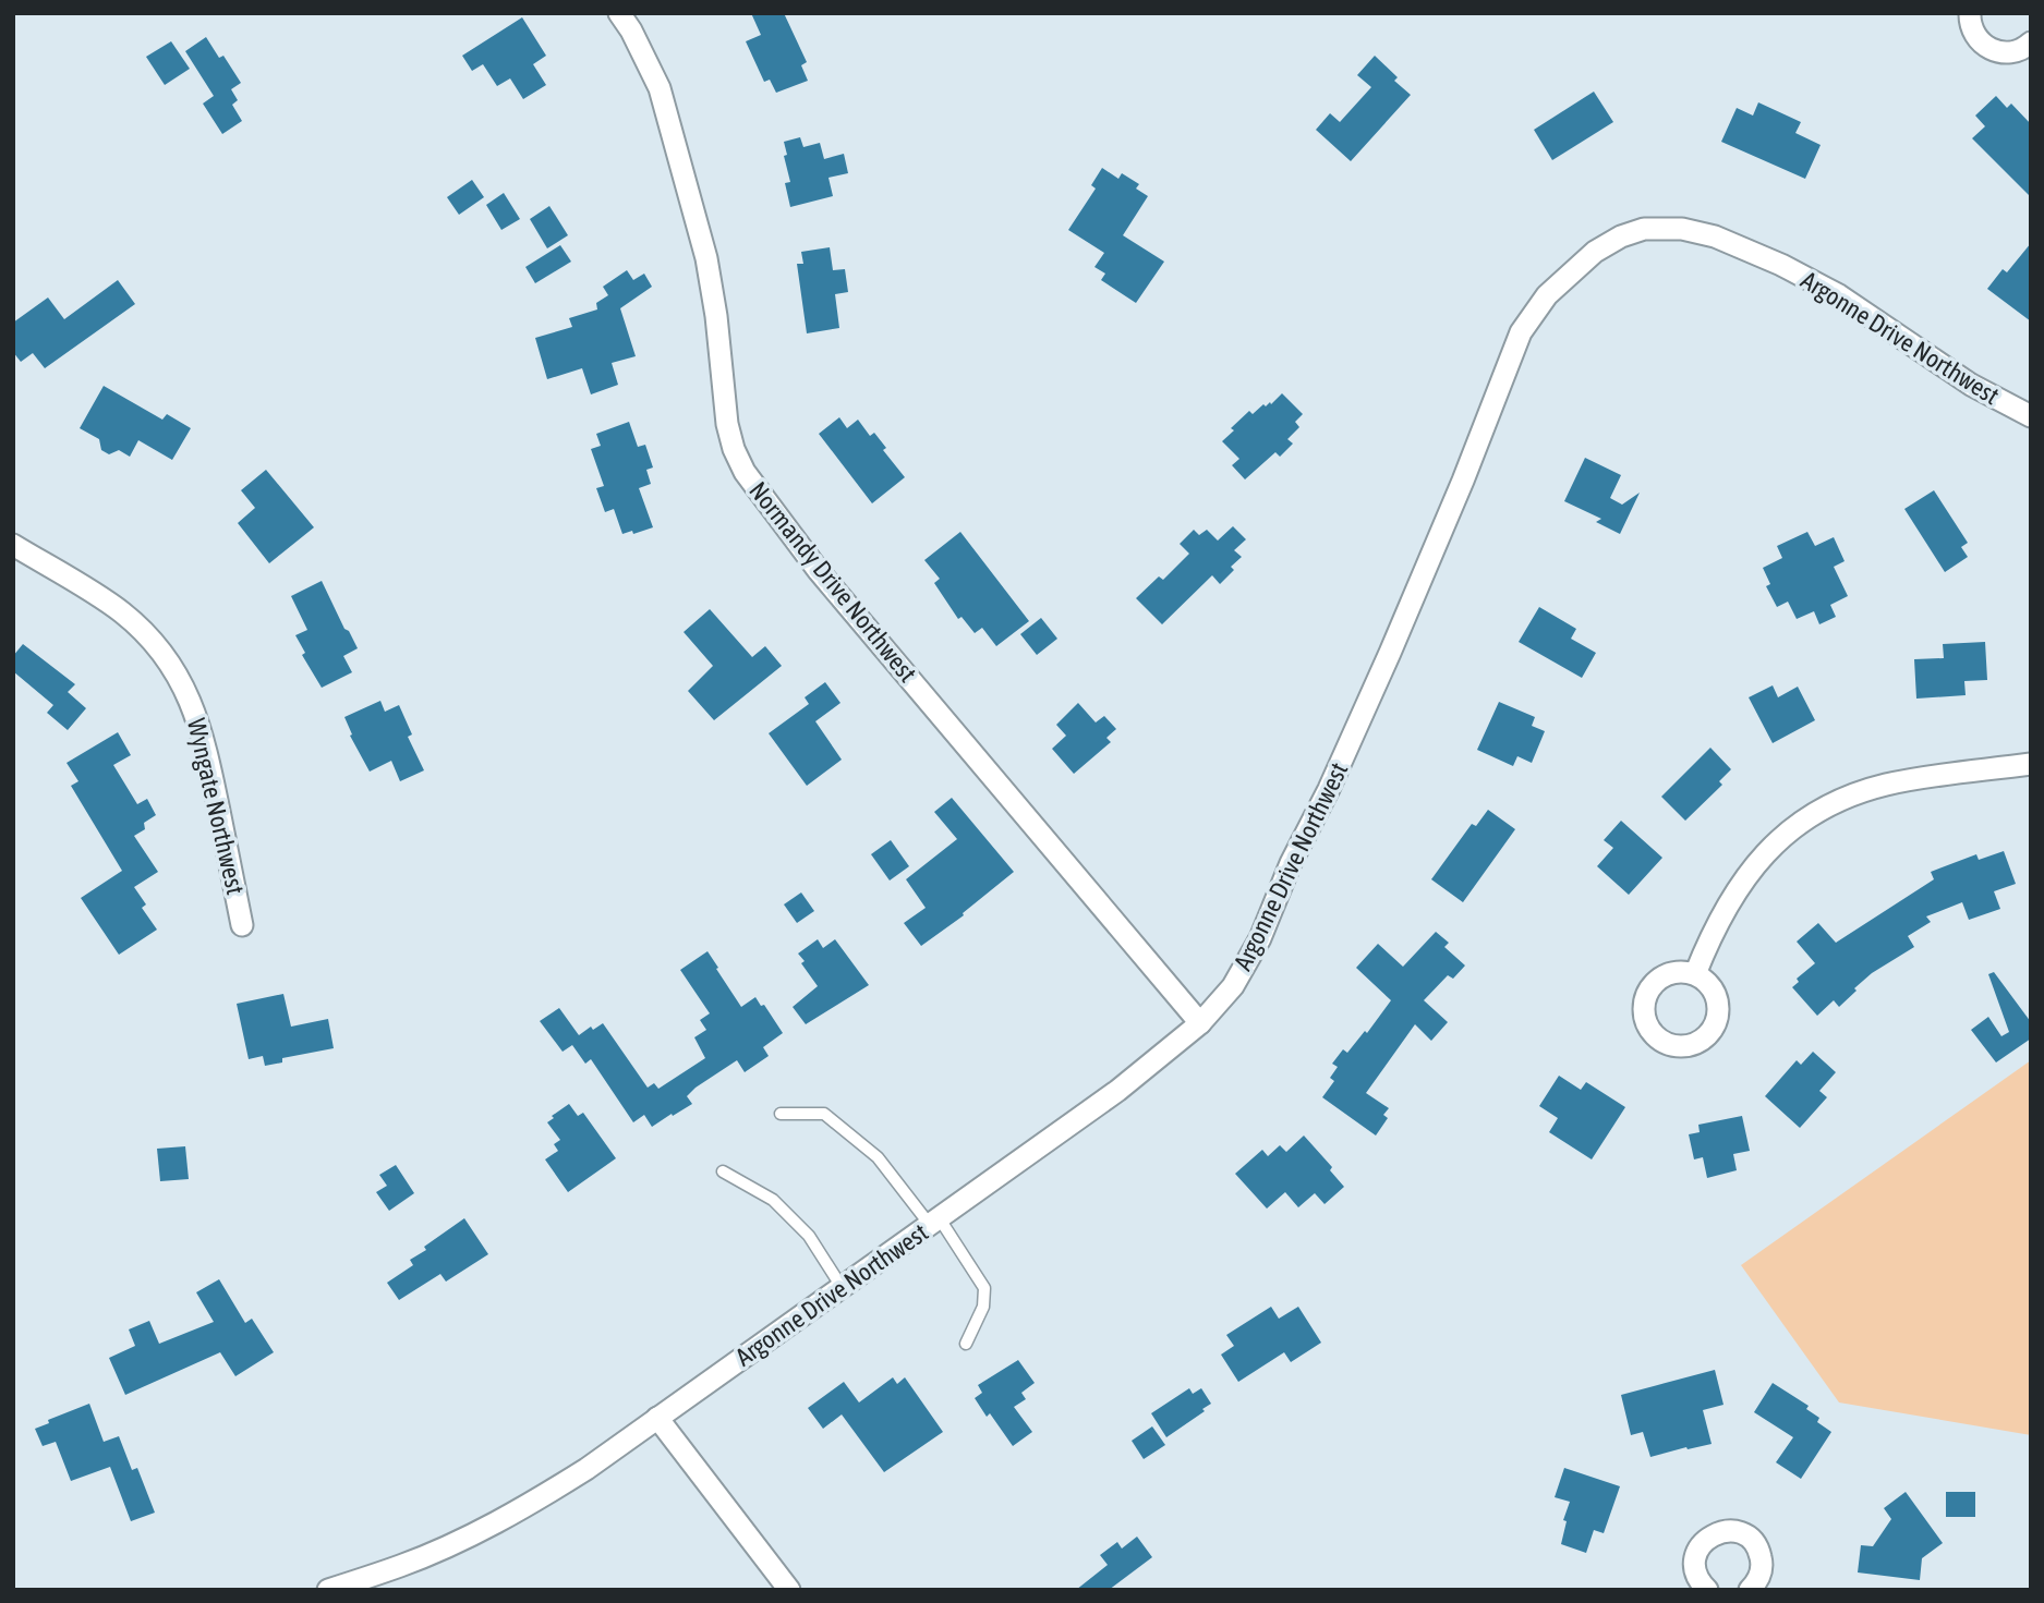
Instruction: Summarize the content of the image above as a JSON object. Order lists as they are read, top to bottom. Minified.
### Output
{"streets":{"street":["Argonne Drive Northwest","Normandy Drive Northwest","Wyngate Northwest"]},"crossings":[["Argonne Drive Northwest","Normandy Drive Northwest"]]}
